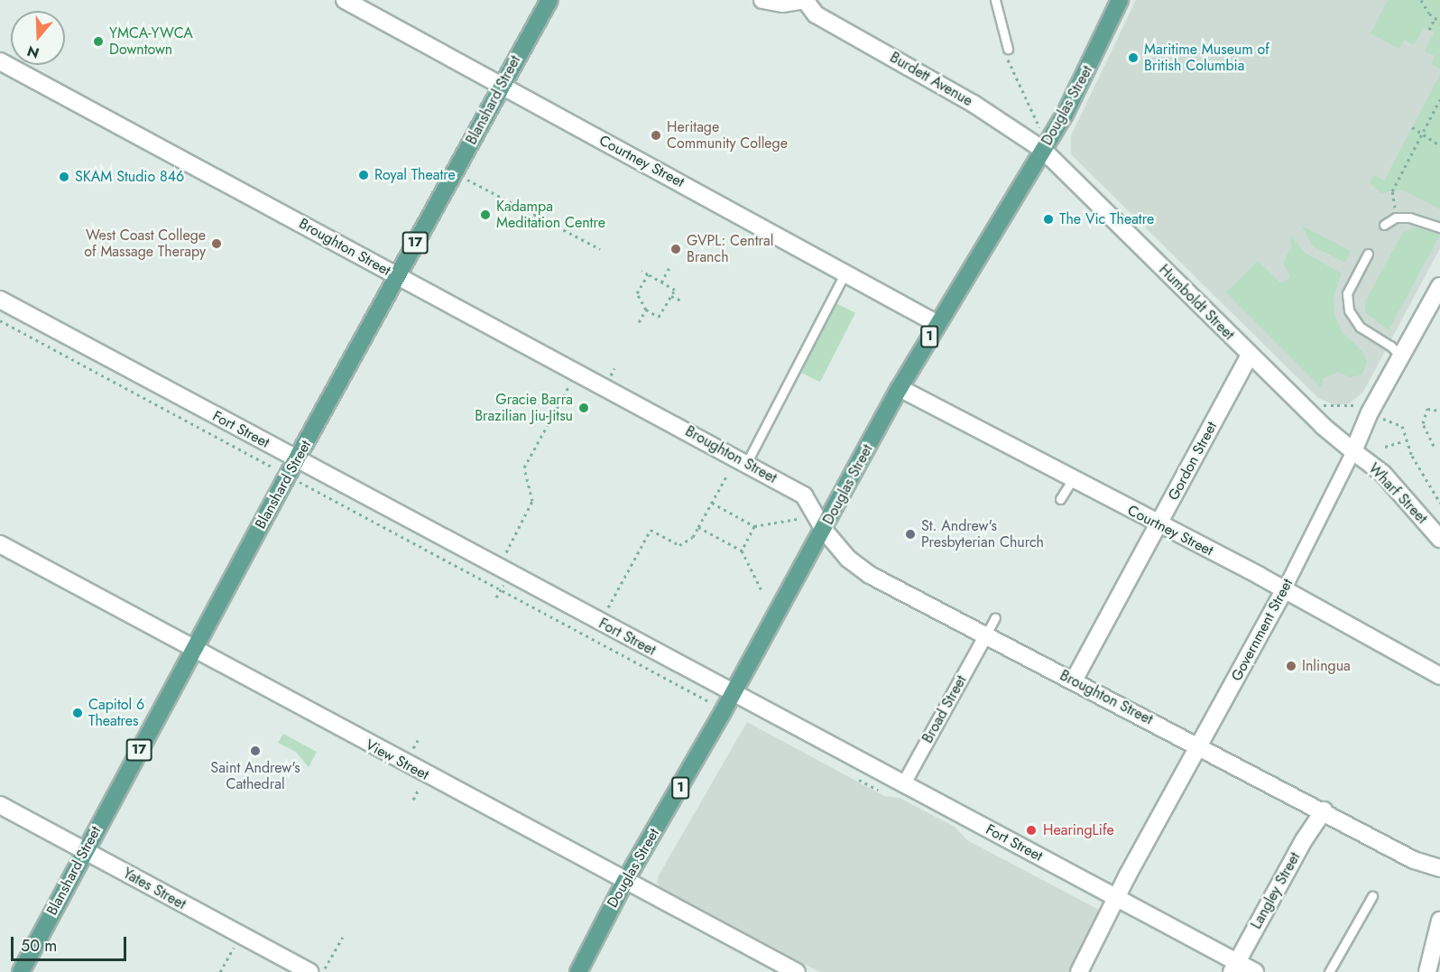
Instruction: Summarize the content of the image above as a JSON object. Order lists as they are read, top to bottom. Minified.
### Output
{"streets":{"main road":["Blanshard Street","Douglas Street","17","1"],"street":["Burdett Avenue","Courtney Street","Broughton Street","Humboldt Street","Fort Street","Gordon Street","Wharf Street","Government Street","Broad Street","View Street","Yates Street","Langley Street"]},"crossings":[["Burdett Avenue","Douglas Street"],["Burdett Avenue","Humboldt Street"],["Blanshard Street","Courtney Street"],["Blanshard Street","Broughton Street"],["Blanshard Street","Fort Street"],["Blanshard Street","View Street"],["Blanshard Street","Yates Street"],["Douglas Street","Courtney Street"],["Douglas Street","Broughton Street"],["Douglas Street","Humboldt Street"],["Douglas Street","Fort Street"],["Douglas Street","View Street"],["Courtney Street","Gordon Street"],["Courtney Street","Government Street"],["Broughton Street","Gordon Street"],["Broughton Street","Government Street"],["Broughton Street","Broad Street"],["Broughton Street","Langley Street"],["Humboldt Street","Gordon Street"],["Humboldt Street","Wharf Street"],["Humboldt Street","Government Street"],["Fort Street","Government Street"],["Fort Street","Broad Street"],["Fort Street","Langley Street"],["Wharf Street","Government Street"]],"places":["YMCA-YWCA Downtown","Maritime Museum of British Columbia","Heritage Community College","Royal Theatre","SKAM Studio 846","Kadampa Meditation Centre","The Vic Theatre","West Coast College of Massage Therapy","GVPL: Central Branch","Gracie Barra Brazilian Jiu-Jitsu","St. Andrew's Presbyterian Church","Inlingua","Capitol 6 Theatres","Saint Andrew's Cathedral","HearingLife"],"scale_bar":"50 m","north":"bottom"}
